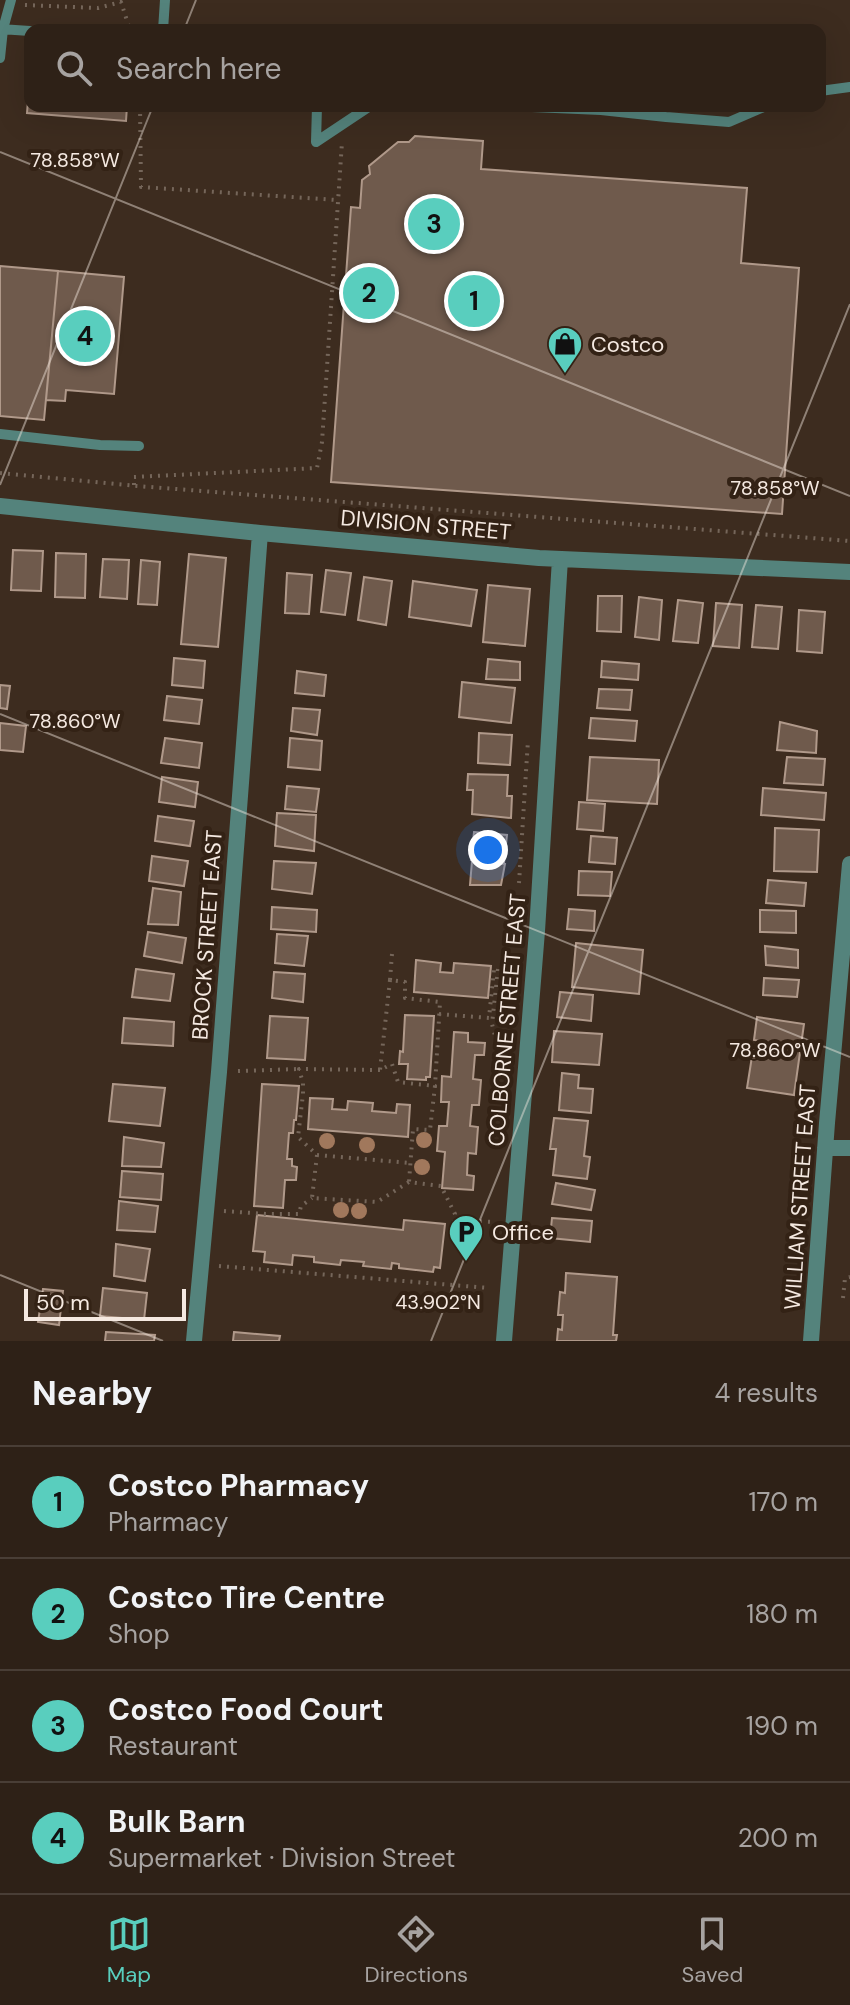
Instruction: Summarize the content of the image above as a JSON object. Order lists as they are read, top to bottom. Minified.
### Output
{"streets":{"street":["DIVISION STREET","BROCK STREET EAST","COLBORNE STREET EAST","WILLIAM STREET EAST"]},"crossings":[["DIVISION STREET","BROCK STREET EAST"],["DIVISION STREET","COLBORNE STREET EAST"]],"places":{"shop":["Costco"],"parking":["Office"]},"scale_bar":"50 m","page":{"search":"Search here","pins":["3","2","1","4"],"scale":"50 m","heading":["Nearby","4 results"],"list":[{"mark":"1","name":"Costco Pharmacy","note":"Pharmacy","value":"170 m"},{"mark":"2","name":"Costco Tire Centre","note":"Shop","value":"180 m"},{"mark":"3","name":"Costco Food Court","note":"Restaurant","value":"190 m"},{"mark":"4","name":"Bulk Barn","note":"Supermarket · Division Street","value":"200 m"}],"nav":["Map","Directions","Saved"]},"coordinates":["78.858°W","78.860°W","43.902°N"]}
